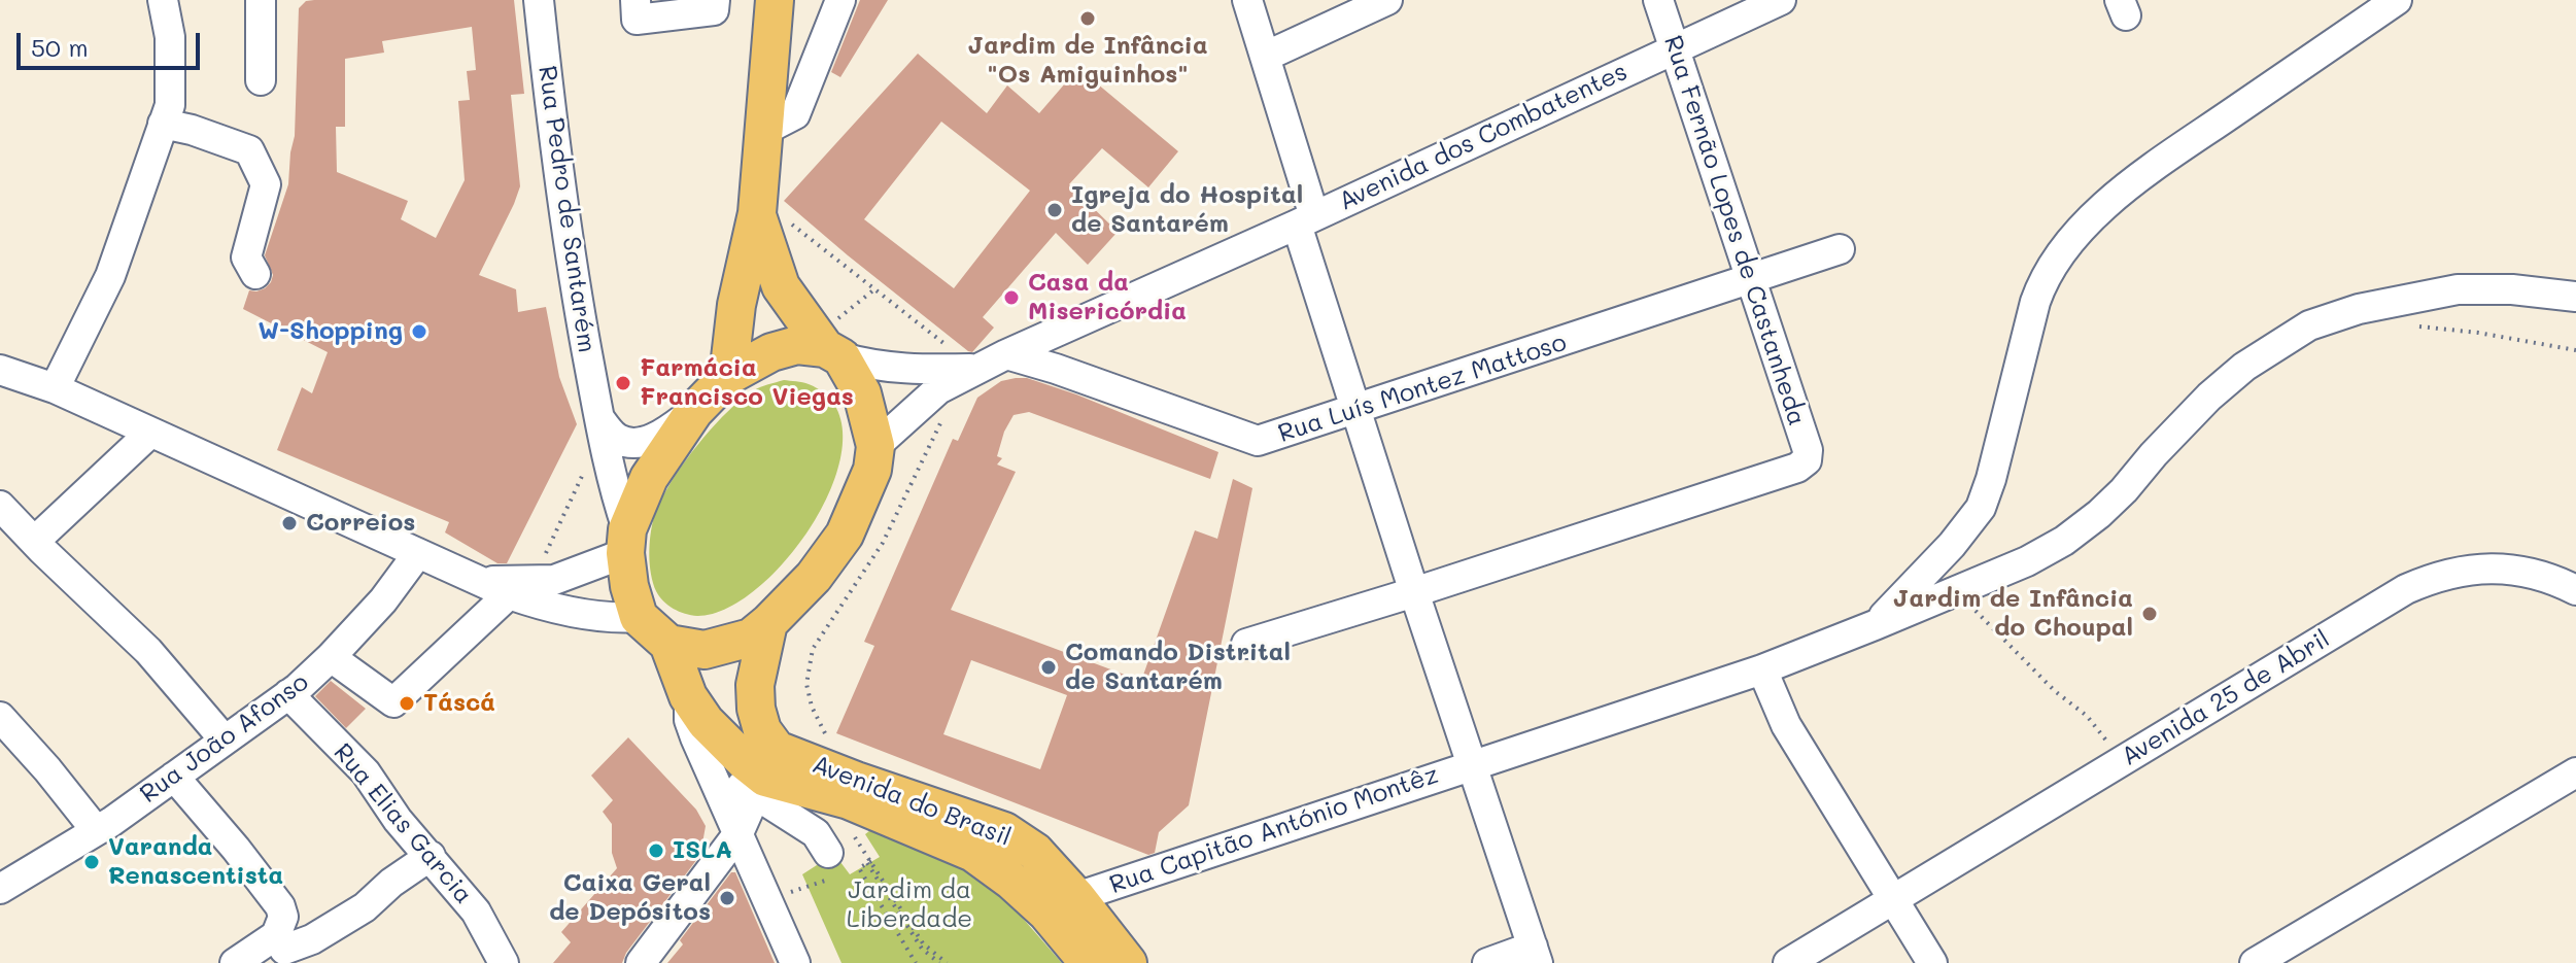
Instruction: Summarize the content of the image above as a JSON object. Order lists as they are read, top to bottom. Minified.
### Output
{"streets":{"main road":["Avenida do Brasil"],"street":["Avenida dos Combatentes","Rua Pedro de Santarém","Rua Fernão Lopes de Castanheda","Rua Luís Montez Mattoso","Avenida 25 de Abril","Rua João Afonso","Rua Elias Garcia","Rua Capitão António Montêz"]},"crossings":[["Avenida dos Combatentes","Rua Pedro de Santarém"],["Avenida dos Combatentes","Rua Fernão Lopes de Castanheda"],["Avenida dos Combatentes","Rua Luís Montez Mattoso"],["Avenida dos Combatentes","Avenida do Brasil"],["Rua Pedro de Santarém","Avenida do Brasil"],["Rua Fernão Lopes de Castanheda","Rua Luís Montez Mattoso"],["Rua João Afonso","Rua Elias Garcia"],["Avenida do Brasil","Rua Capitão António Montêz"]],"parks":["Jardim da Liberdade"],"places":["Jardim de Infância \"Os Amiguinhos\"","Igreja do Hospital de Santarém","Casa da Misericórdia","W-Shopping","Farmácia Francisco Viegas","Correios","Jardim de Infância do Choupal","Comando Distrital de Santarém","Táscá","ISLA","Varanda Renascentista","Caixa Geral de Depósitos"],"scale_bar":"50 m"}
